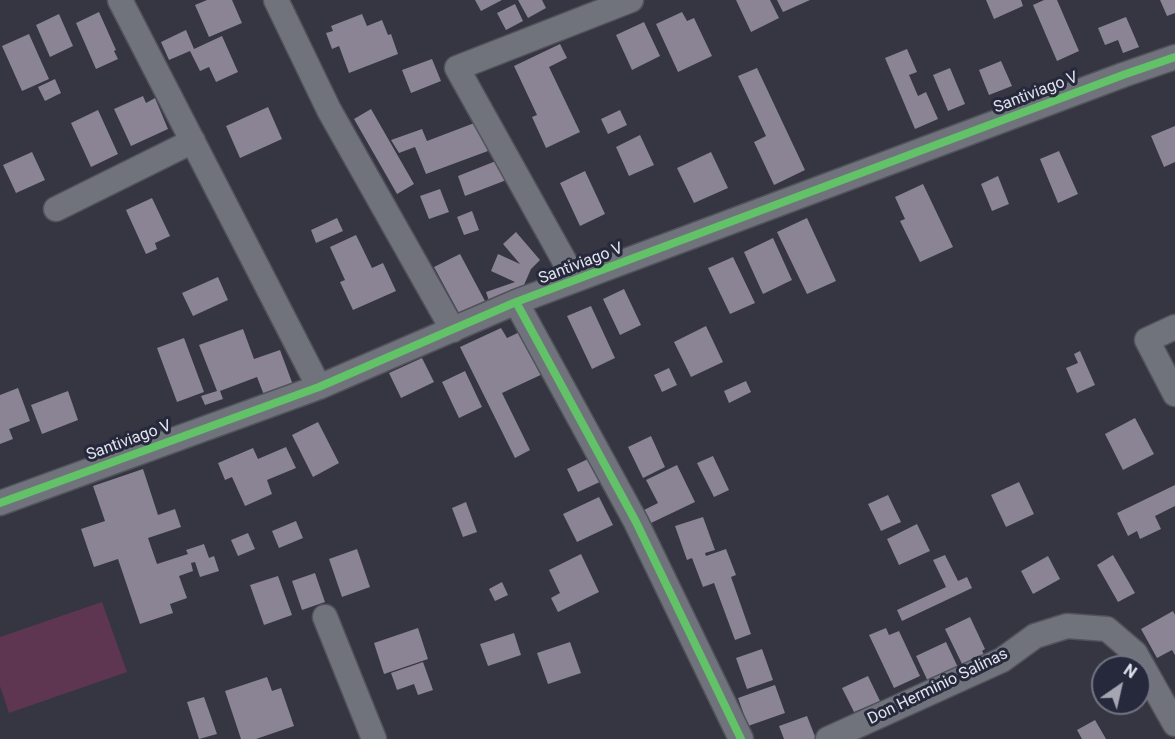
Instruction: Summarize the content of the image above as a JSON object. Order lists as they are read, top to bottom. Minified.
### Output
{"streets":{"street":["Santiviago V","Don Herminio Salinas"]},"north":"top right"}
